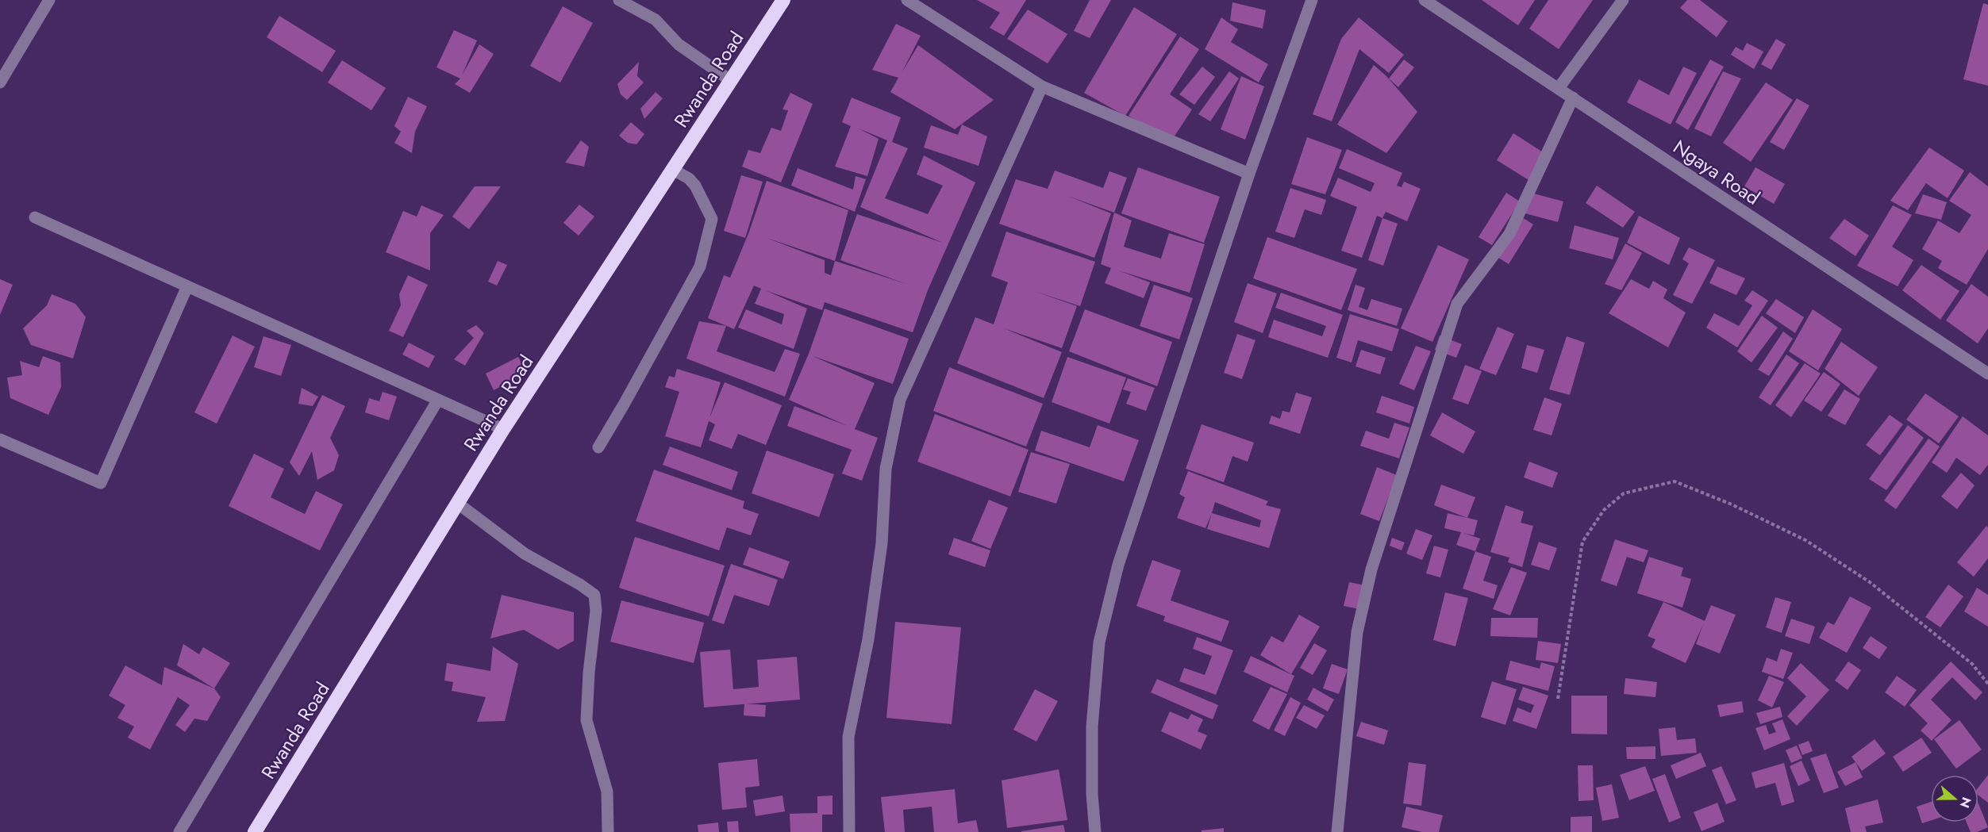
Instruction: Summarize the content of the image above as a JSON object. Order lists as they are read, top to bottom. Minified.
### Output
{"streets":{"highway":["Rwanda Road"],"street":["Ngaya Road"]},"north":"right"}
